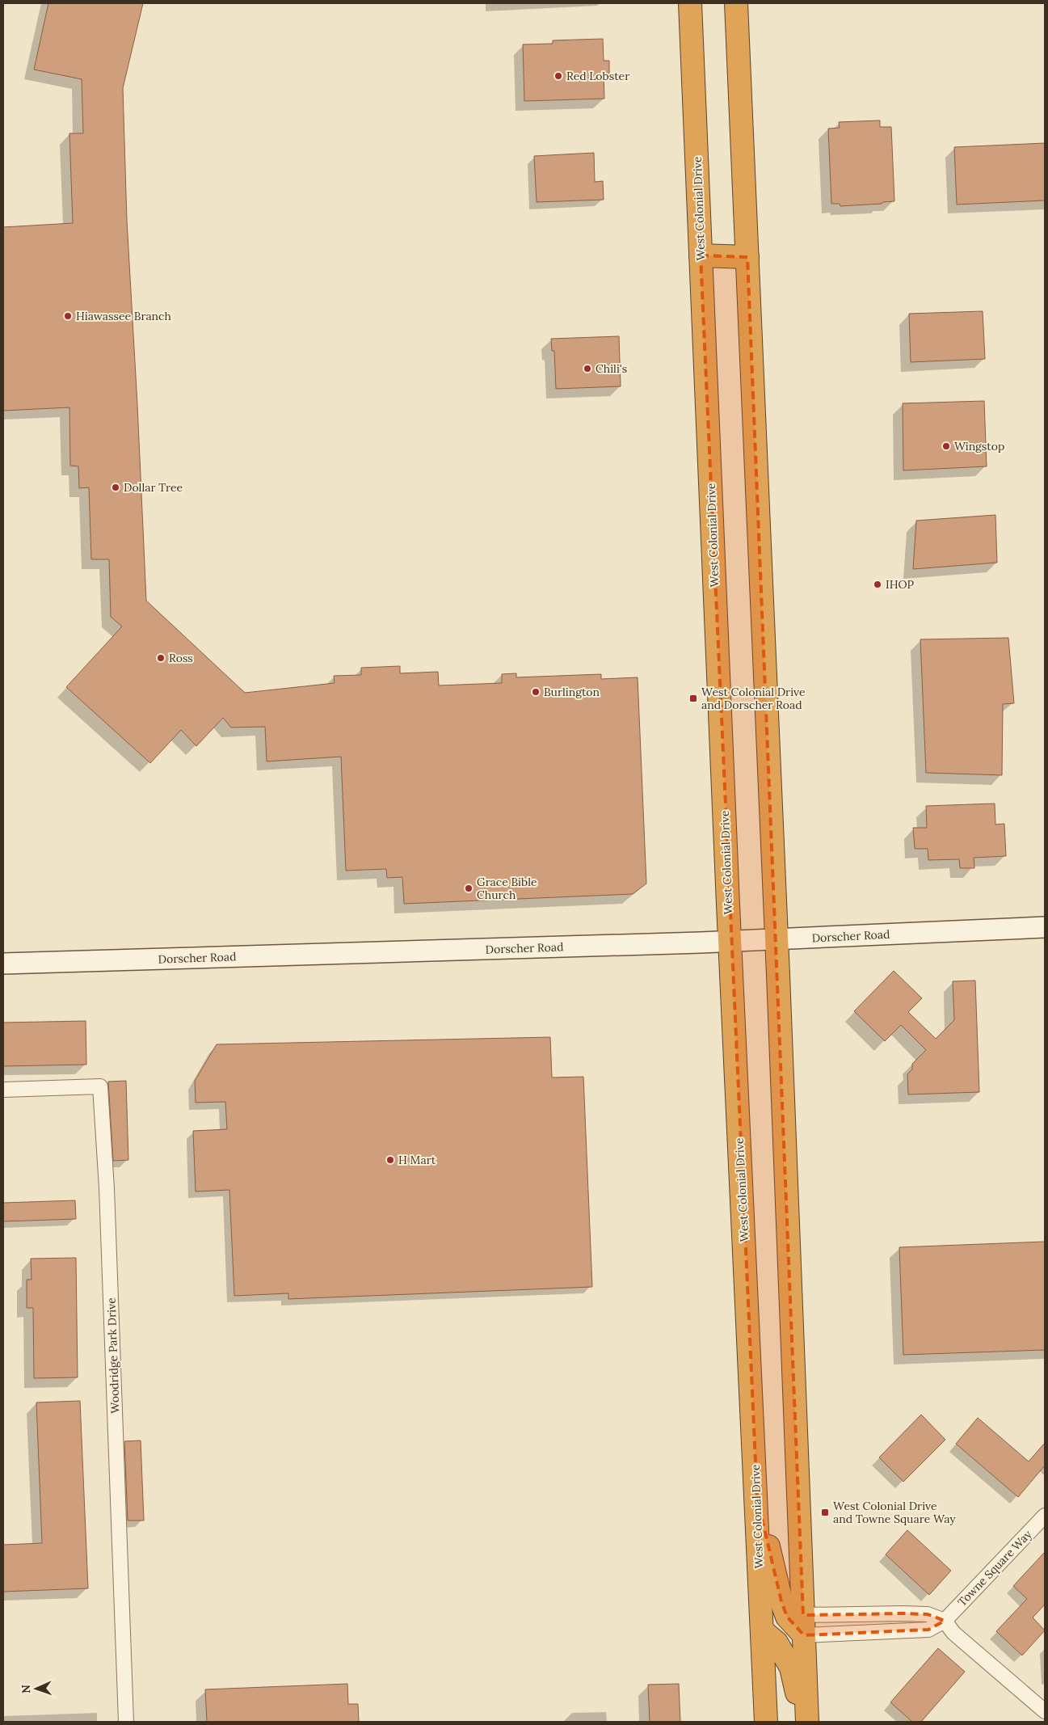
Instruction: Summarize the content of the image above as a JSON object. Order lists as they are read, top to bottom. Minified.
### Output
{"streets":{"highway":["West Colonial Drive"],"street":["Dorscher Road","Woodridge Park Drive","Towne Square Way"]},"crossings":[["West Colonial Drive","Dorscher Road"]],"places":{"other":["Red Lobster","Hiawassee Branch","Chili's","Wingstop","Dollar Tree","IHOP","Ross","Burlington","Grace Bible Church","H Mart"],"transit":["West Colonial Drive and Dorscher Road","West Colonial Drive and Towne Square Way"]},"north":"left"}
